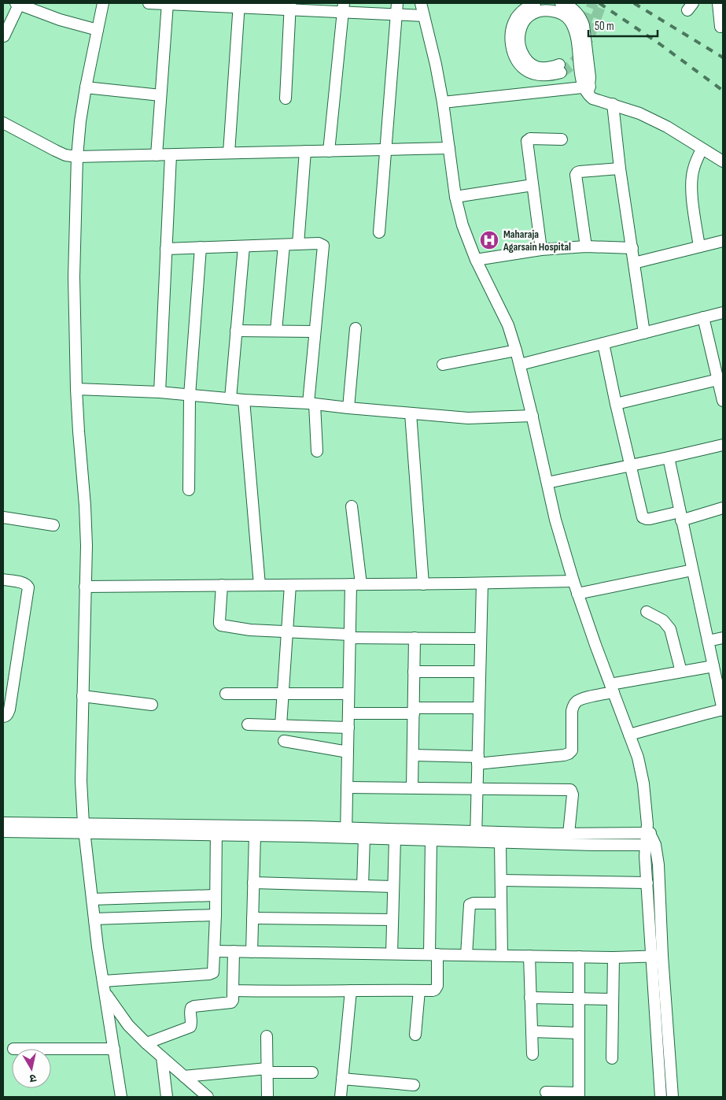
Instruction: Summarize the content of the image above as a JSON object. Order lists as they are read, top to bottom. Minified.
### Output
{"places":{"hospital":["Maharaja Agarsain Hospital"]},"scale_bar":"50 m","north":"bottom"}
